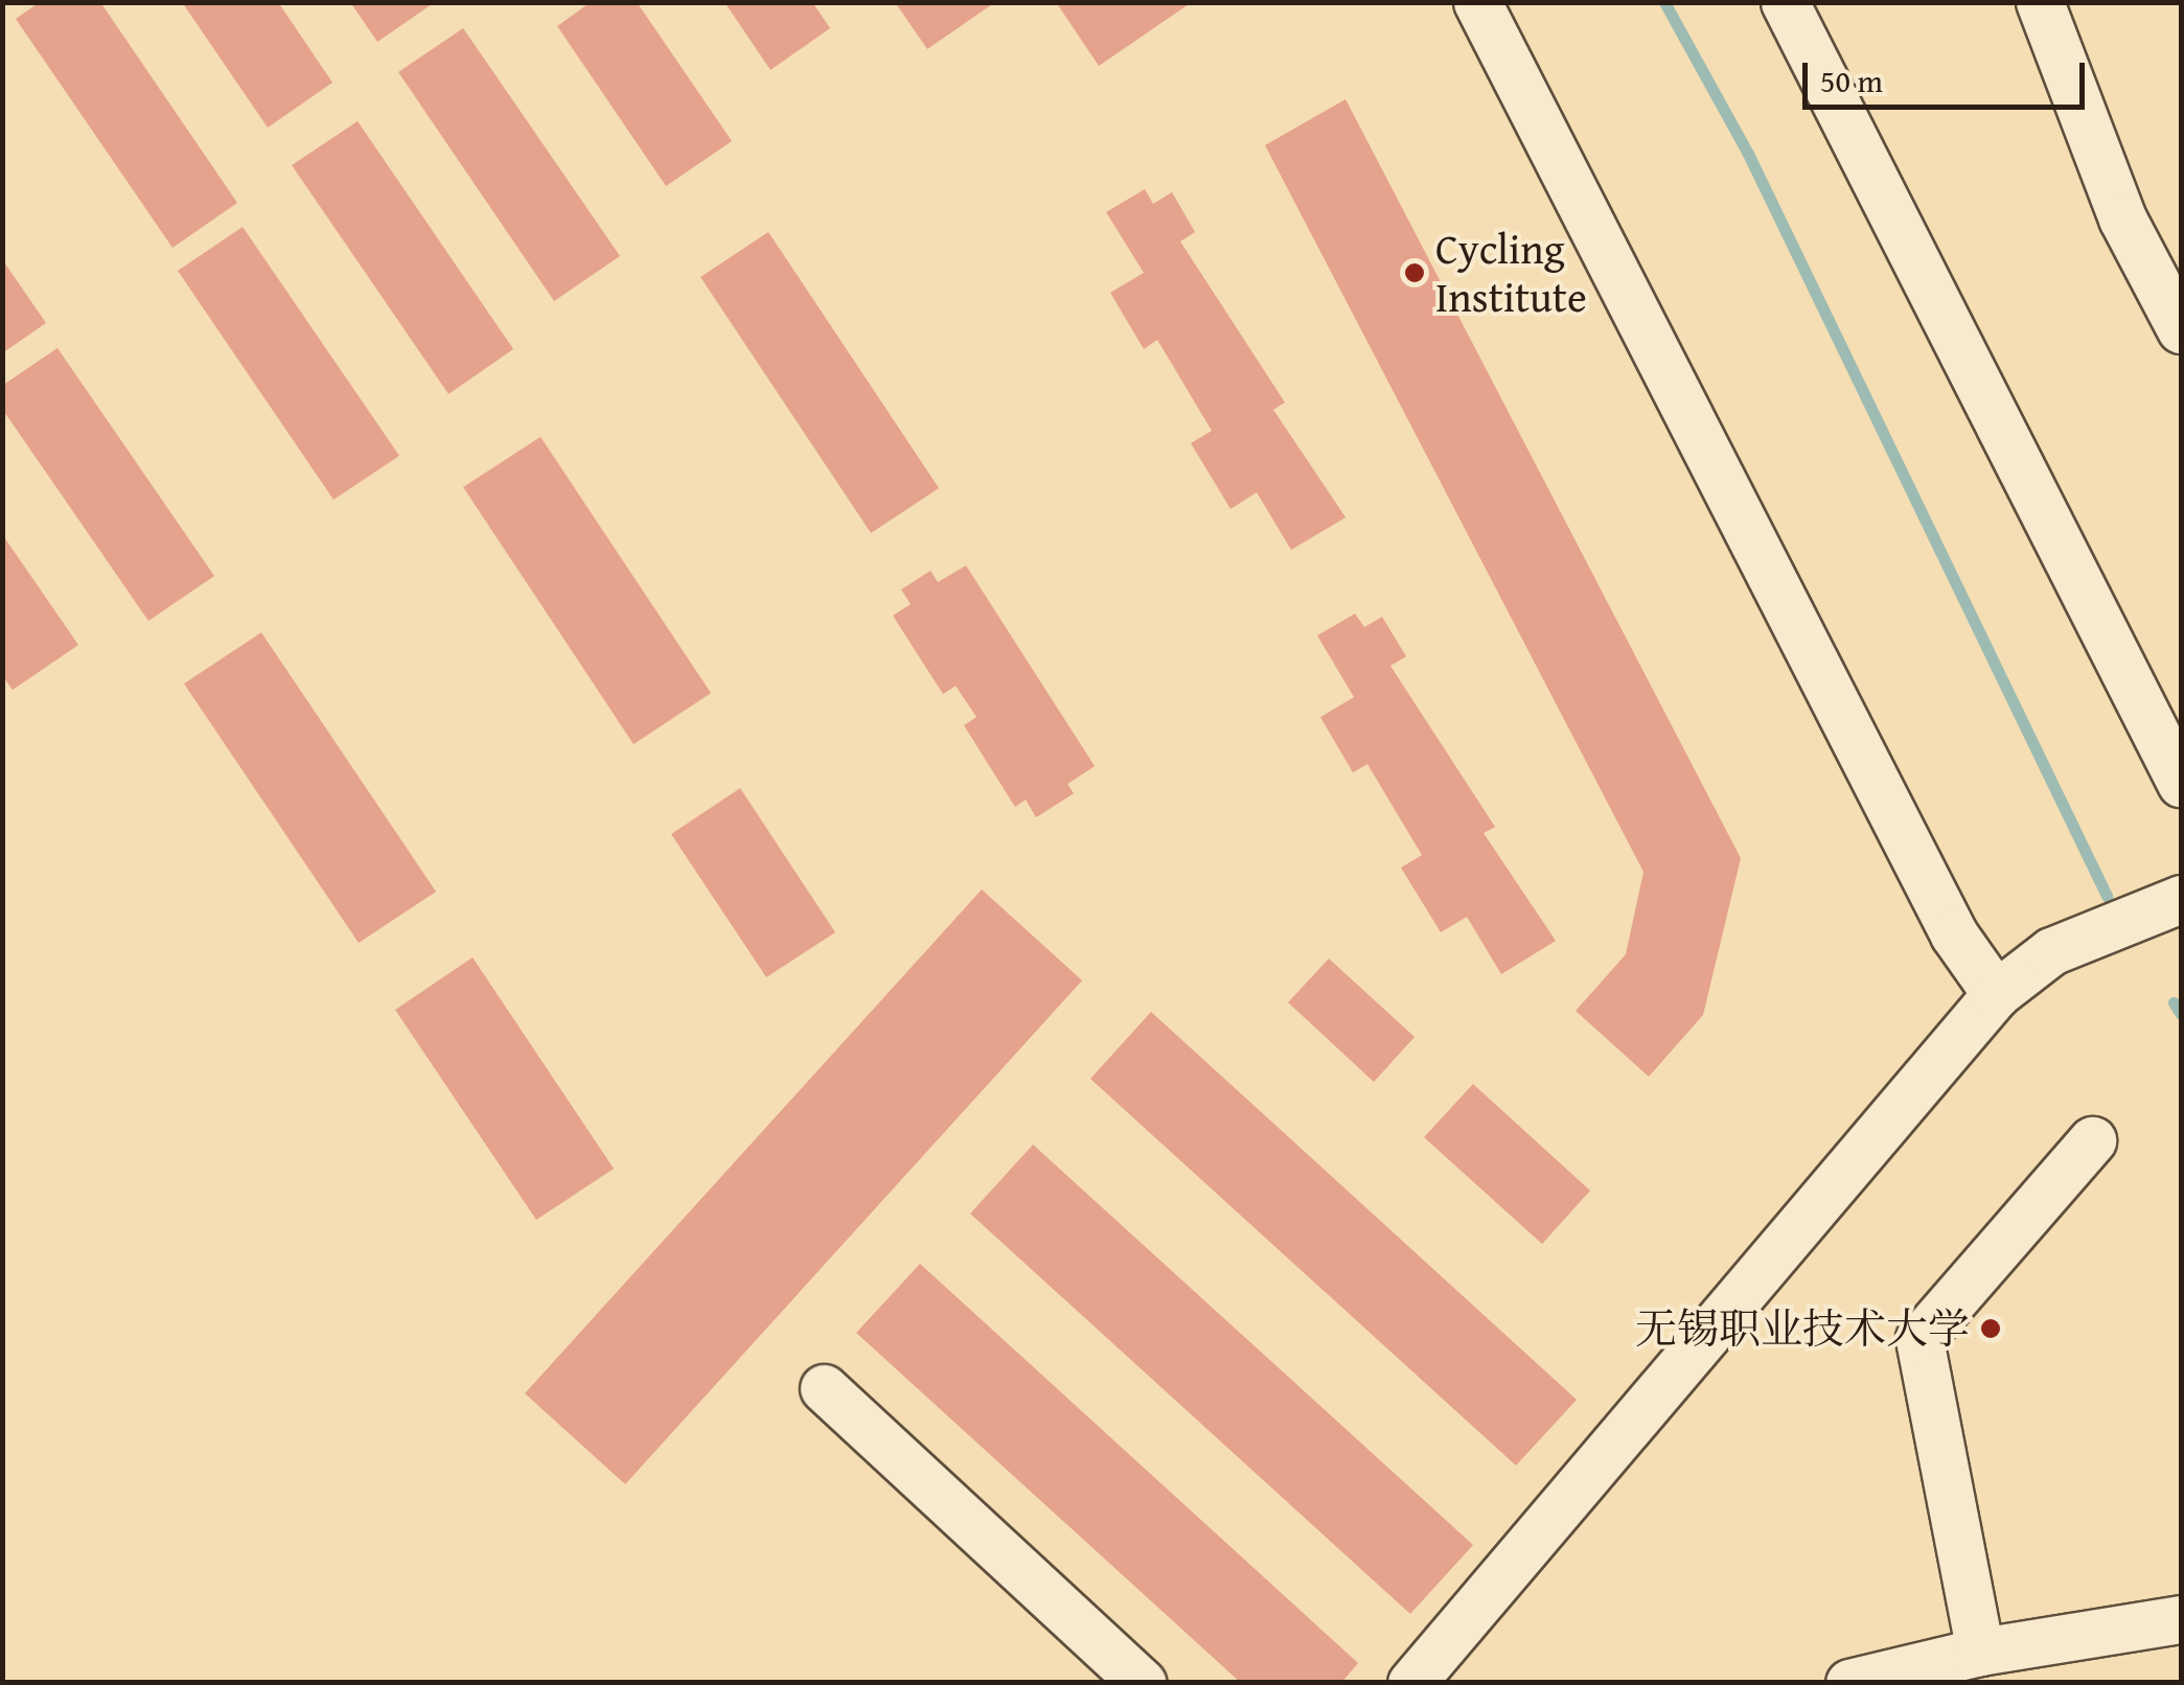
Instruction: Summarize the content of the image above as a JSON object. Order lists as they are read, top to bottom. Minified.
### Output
{"places":["Cycling Institute","无锡职业技术大学"],"scale_bar":"50 m"}
